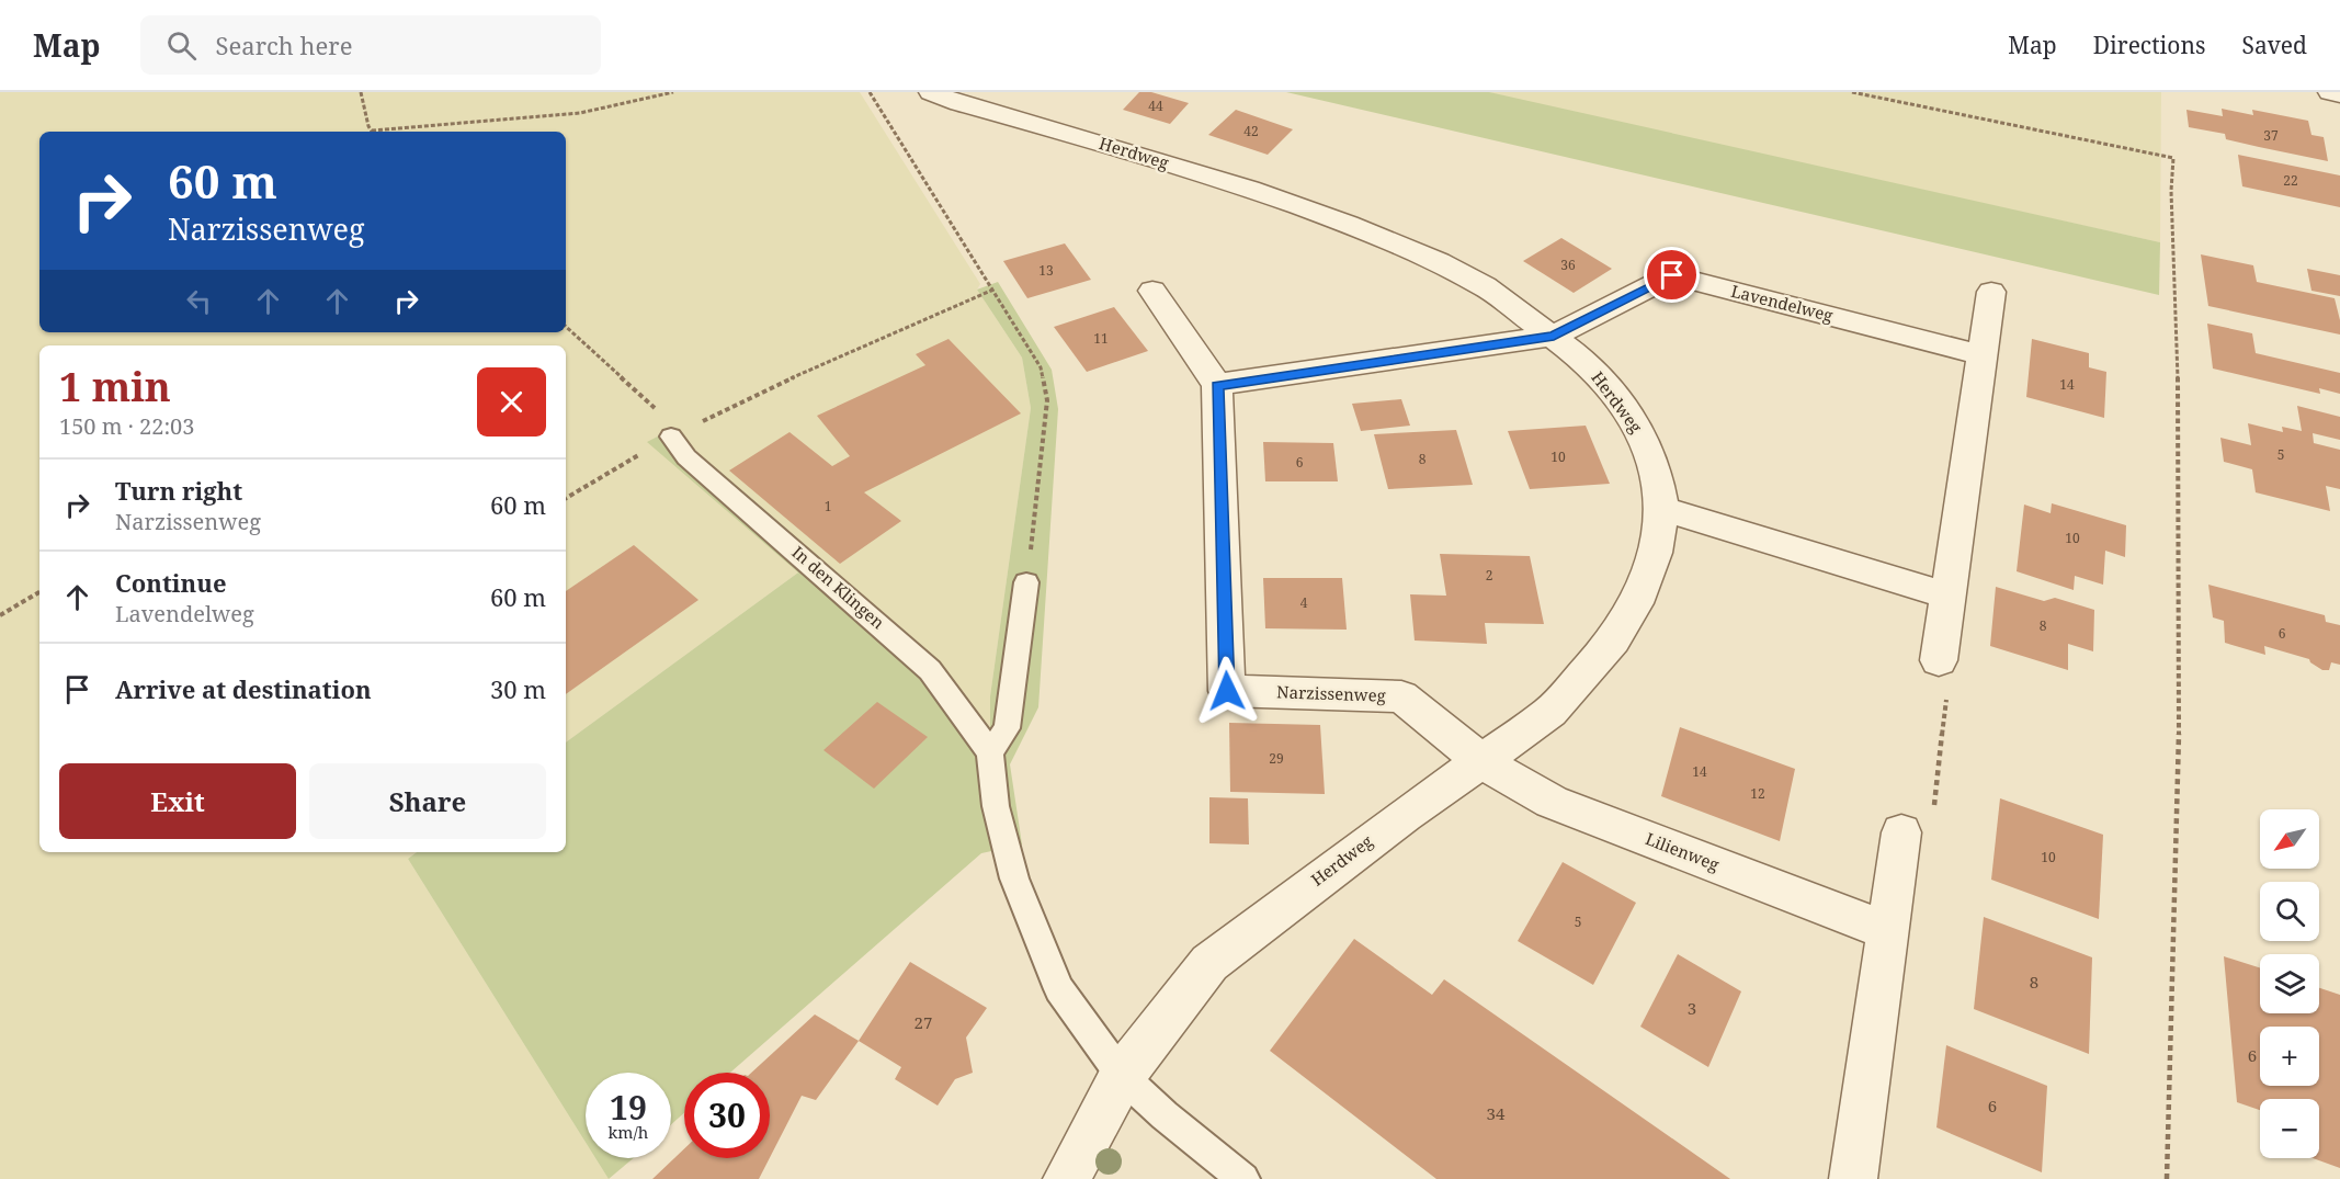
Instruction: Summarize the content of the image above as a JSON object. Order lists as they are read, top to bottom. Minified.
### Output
{"streets":{"street":["Herdweg","Lavendelweg","Narzissenweg","Lilienweg"],"lane":["In den Klingen"]},"crossings":[["Herdweg","Lavendelweg"],["Herdweg","Narzissenweg"],["Herdweg","Lilienweg"],["Narzissenweg","Lilienweg"]],"house_numbers":["44","42","37","22","36","13","11","14","5","10","8","6","1","10","2","4","8","6","29","14","12","10","5","8","3","27","6","6","34"],"north":"bottom left","page":{"header":"Map","search":"Search here","nav":["Map","Directions","Saved"],"turn":["60 m","Narzissenweg"],"heading":["1 min","150 m · 22:03"],"list":[{"name":"Turn right","note":"Narzissenweg","value":"60 m"},{"name":"Continue","note":"Lavendelweg","value":"60 m"},{"name":"Arrive at destination","value":"30 m"}],"buttons":["Exit","Share"],"map_buttons":["+","−"],"speed":"19 km/h","limit":"30"}}
